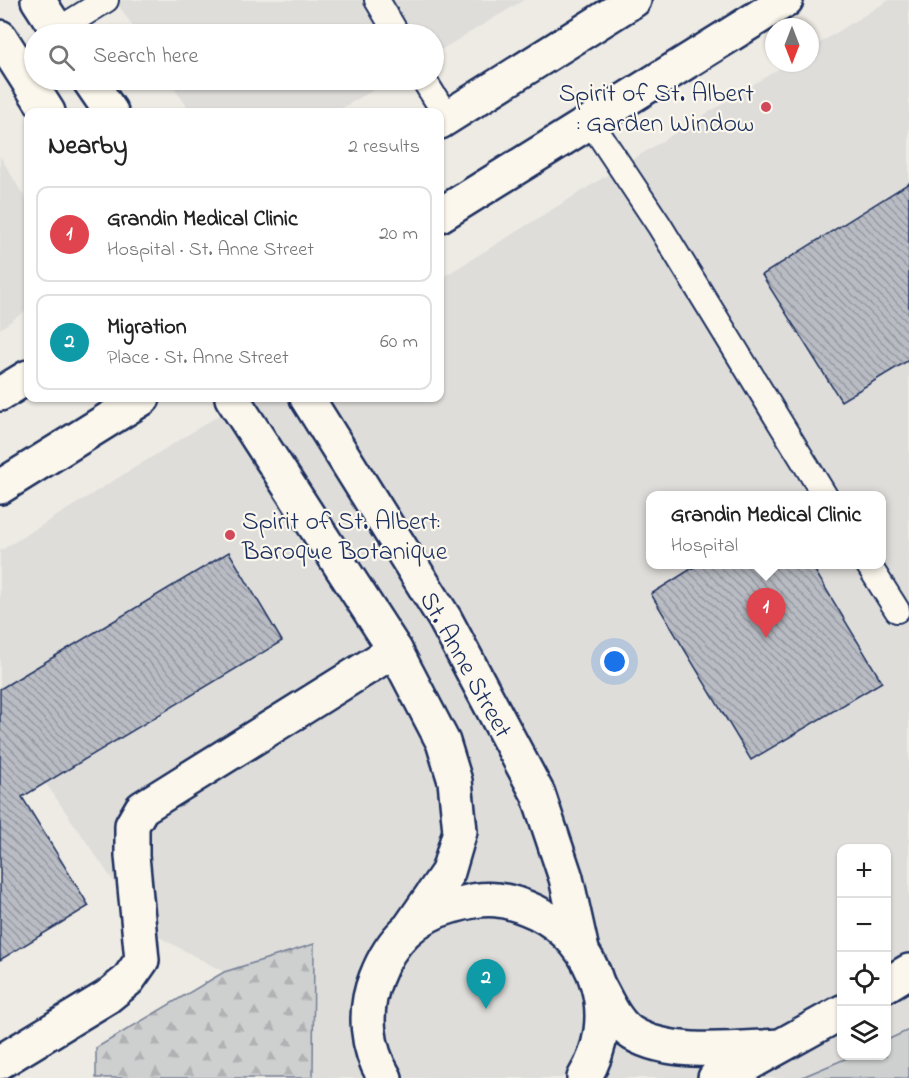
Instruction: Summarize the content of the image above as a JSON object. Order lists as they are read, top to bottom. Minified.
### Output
{"streets":{"street":["St. Anne Street"]},"places":["Spirit of St. Albert : Garden Window","Spirit of St. Albert: Baroque Botanique"],"north":"bottom","page":{"search":"Search here","heading":["Nearby","2 results"],"list":[{"mark":"1","name":"Grandin Medical Clinic","note":"Hospital · St. Anne Street","value":"20 m"},{"mark":"2","name":"Migration","note":"Place · St. Anne Street","value":"60 m"}],"popup":["Grandin Medical Clinic","Hospital"],"pins":["1","2"],"map_buttons":["+","−"]}}
